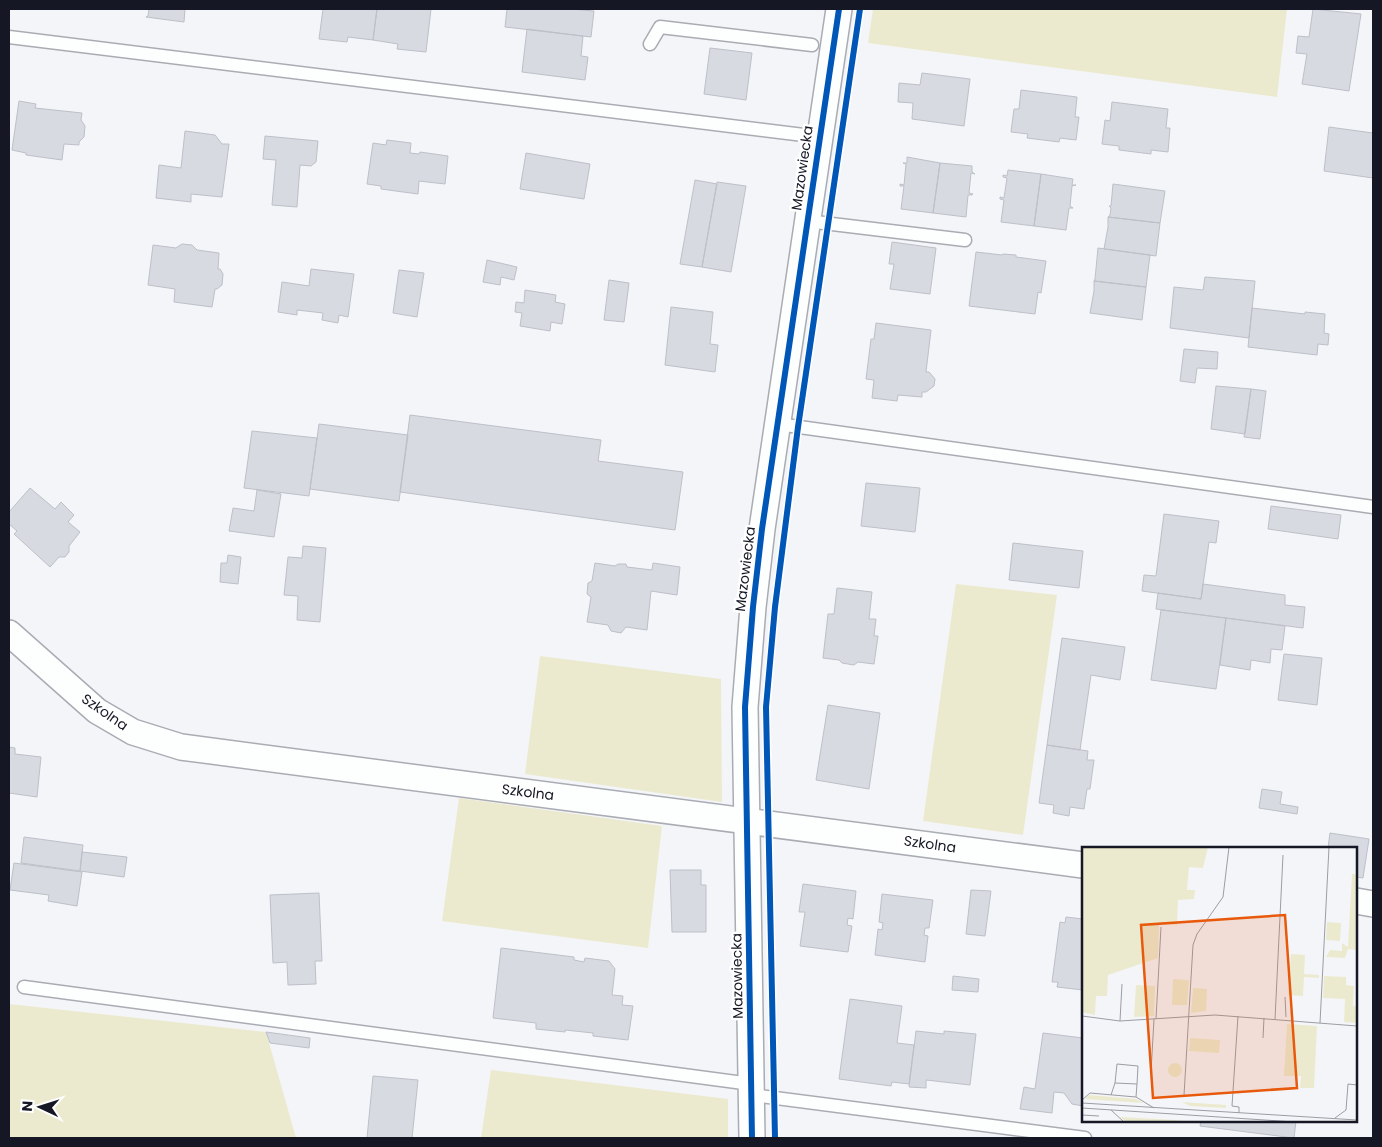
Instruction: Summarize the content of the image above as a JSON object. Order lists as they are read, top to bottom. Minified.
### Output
{"streets":{"street":["Mazowiecka","Szkolna"]},"crossings":[["Mazowiecka","Szkolna"]],"north":"left"}
